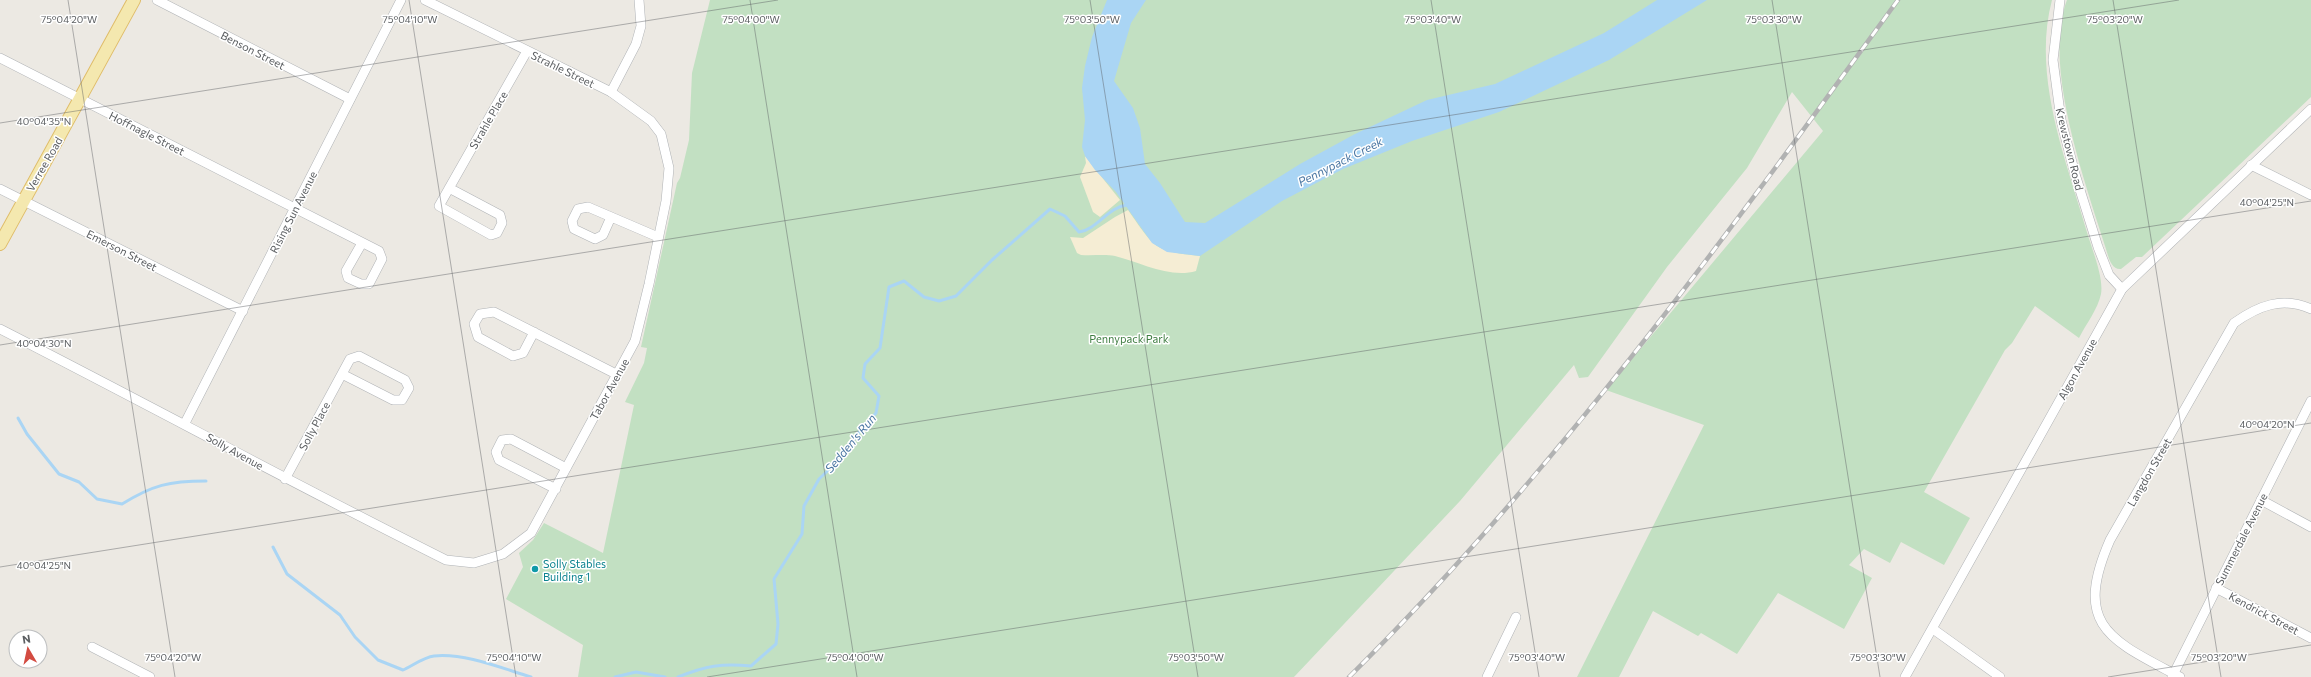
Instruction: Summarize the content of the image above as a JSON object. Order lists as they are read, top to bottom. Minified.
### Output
{"streets":{"main road":["Verree Road"],"street":["Benson Street","Strahle Street","Strahle Place","Hoffnagle Street","Krewstown Road","Rising Sun Avenue","Emerson Street","Algon Avenue","Tabor Avenue","Solly Place","Solly Avenue","Langdon Street","Summerdale Avenue","Kendrick Street"]},"crossings":[["Benson Street","Rising Sun Avenue"],["Strahle Street","Strahle Place"],["Strahle Street","Tabor Avenue"],["Hoffnagle Street","Verree Road"],["Hoffnagle Street","Rising Sun Avenue"],["Krewstown Road","Algon Avenue"],["Verree Road","Emerson Street"],["Rising Sun Avenue","Emerson Street"],["Rising Sun Avenue","Solly Avenue"],["Tabor Avenue","Solly Avenue"],["Solly Place","Solly Avenue"],["Langdon Street","Summerdale Avenue"],["Summerdale Avenue","Kendrick Street"]],"water":["Pennypack Creek","Sedden's Run"],"parks":["Pennypack Park"],"places":["Solly Stables Building 1"],"north":"top","coordinates":["75°04'20\"W","75°04'10\"W","75°04'00\"W","75°03'50\"W","75°03'40\"W","75°03'30\"W","75°03'20\"W","40°04'35\"N","40°04'25\"N","40°04'30\"N","40°04'20\"N"]}
